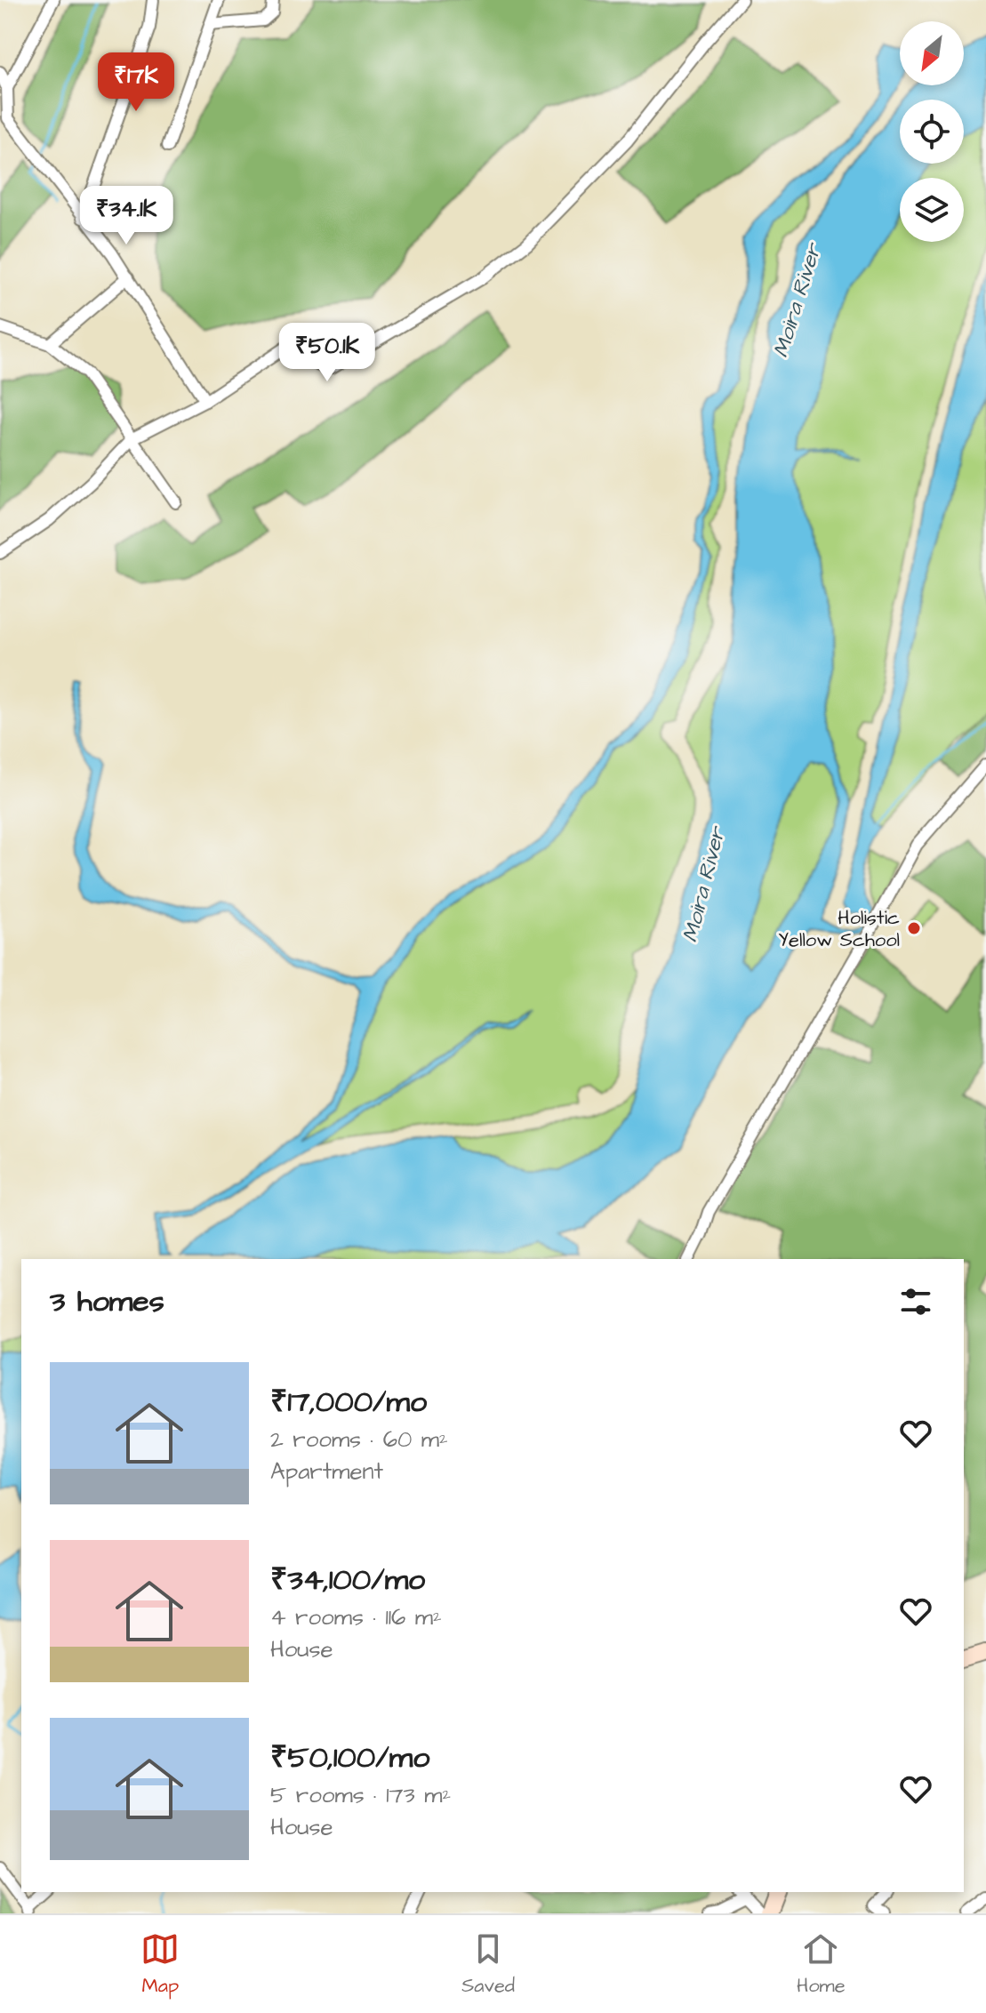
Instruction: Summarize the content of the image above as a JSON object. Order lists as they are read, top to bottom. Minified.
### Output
{"water":["Moira River"],"places":["Holistic Yellow School"],"north":"bottom left","page":{"price":["₹17K","₹34.1K","₹50.1K"],"heading":"3 homes","list":[{"name":"₹17,000/mo","note":"2 rooms · 60 m² · Apartment"},{"name":"₹34,100/mo","note":"4 rooms · 116 m² · House"},{"name":"₹50,100/mo","note":"5 rooms · 173 m² · House"}],"tabs":["Map","Saved","Home"]}}
